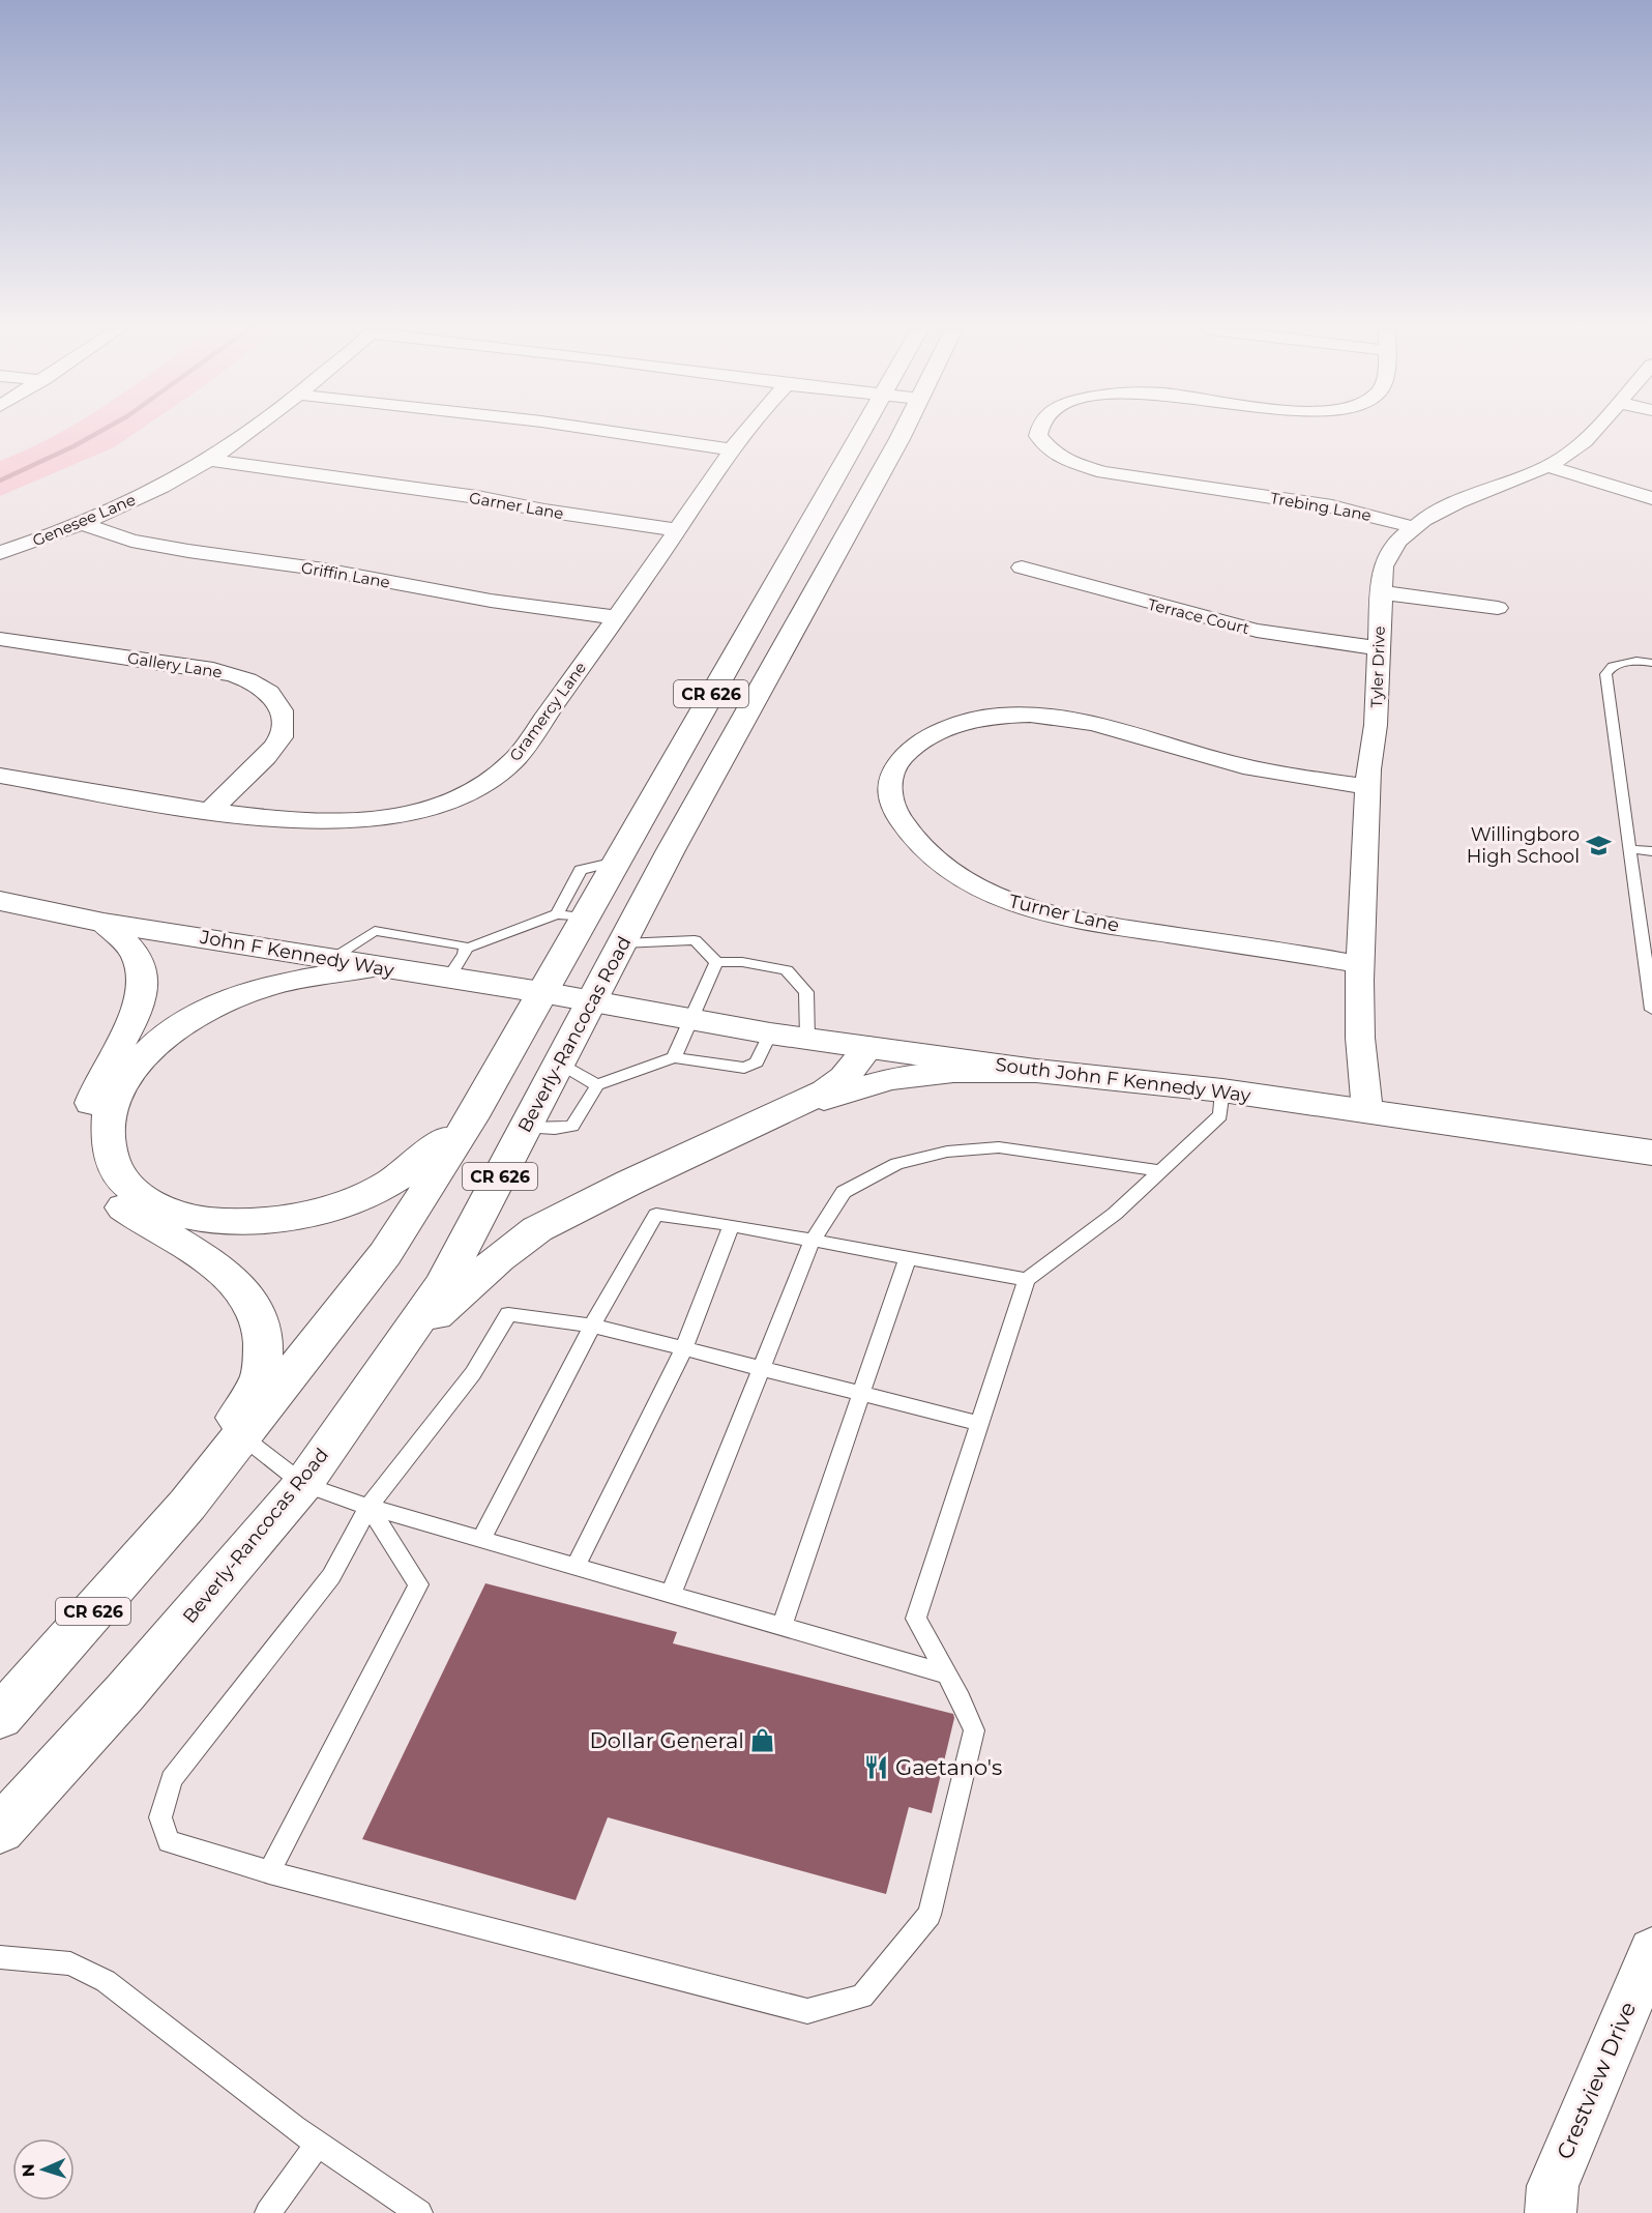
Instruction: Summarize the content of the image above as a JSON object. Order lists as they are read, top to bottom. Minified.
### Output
{"streets":{"main road":["CR 626","John F Kennedy Way","Beverly-Rancocas Road","South John F Kennedy Way"],"street":["Garner Lane","Trebing Lane","Genesee Lane","Griffin Lane","Terrace Court","Gallery Lane","Tyler Drive","Gramercy Lane","Turner Lane","Crestview Drive"]},"crossings":[["Garner Lane","Genesee Lane"],["Garner Lane","Gramercy Lane"],["Trebing Lane","Tyler Drive"],["Genesee Lane","Griffin Lane"],["Griffin Lane","Gramercy Lane"],["Terrace Court","Tyler Drive"],["Gallery Lane","Gramercy Lane"],["Tyler Drive","Turner Lane"],["Tyler Drive","South John F Kennedy Way"],["CR 626","John F Kennedy Way"],["John F Kennedy Way","Beverly-Rancocas Road"],["John F Kennedy Way","South John F Kennedy Way"],["Beverly-Rancocas Road","South John F Kennedy Way"]],"places":{"school or university":["Willingboro High School"],"shop":["Dollar General"],"restaurant":["Gaetano's"]},"north":"left"}
